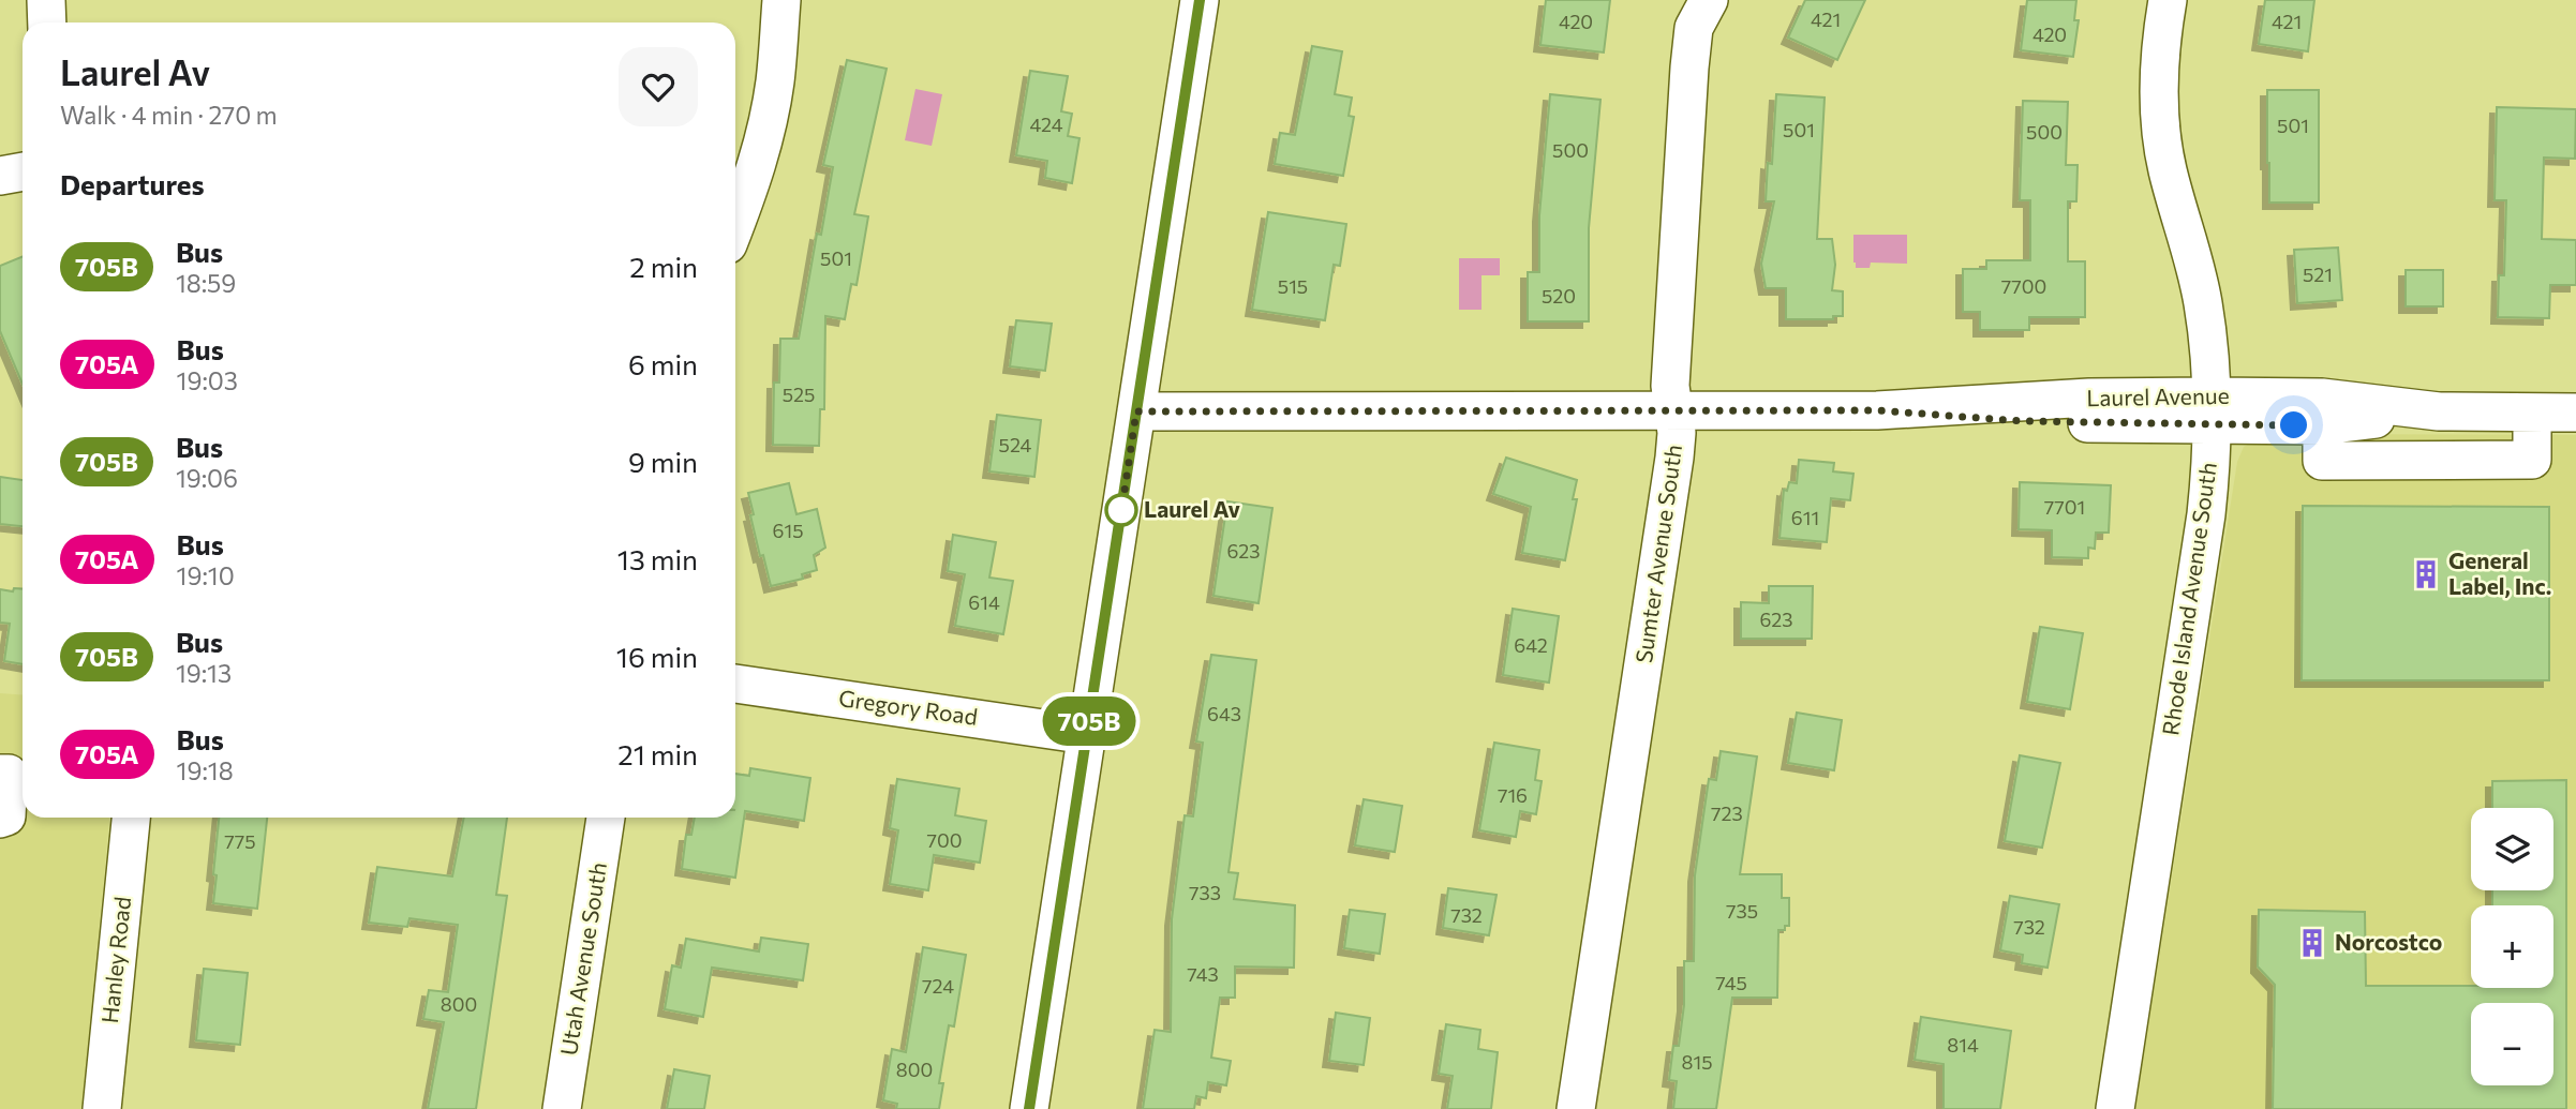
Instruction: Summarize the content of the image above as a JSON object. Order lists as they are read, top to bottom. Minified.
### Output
{"streets":{"street":["Laurel Avenue","Sumter Avenue South","Rhode Island Avenue South","Gregory Road","Utah Avenue South","Hanley Road"]},"crossings":[["Laurel Avenue","Sumter Avenue South"],["Laurel Avenue","Rhode Island Avenue South"]],"places":{"other":["Laurel Av"],"building":["General Label, Inc.","Norcostco"]},"lines":["bus line 705B"],"house_numbers":["421","420","421","420","424","501","501","500","500","501","521","515","7700","520","525","524","7701","611","615","623","614","623","642","643","716","723","700","775","733","735","732","732","743","745","724","800","814","815","800"],"page":{"on_map":"705B","heading":[["Laurel Av","Walk · 4 min · 270 m"],"Departures"],"list":[{"mark":"705B","name":"Bus","note":"18:59","value":"2 min"},{"mark":"705A","name":"Bus","note":"19:03","value":"6 min"},{"mark":"705B","name":"Bus","note":"19:06","value":"9 min"},{"mark":"705A","name":"Bus","note":"19:10","value":"13 min"},{"mark":"705B","name":"Bus","note":"19:13","value":"16 min"},{"mark":"705A","name":"Bus","note":"19:18","value":"21 min"}],"map_buttons":["+","−"]}}
